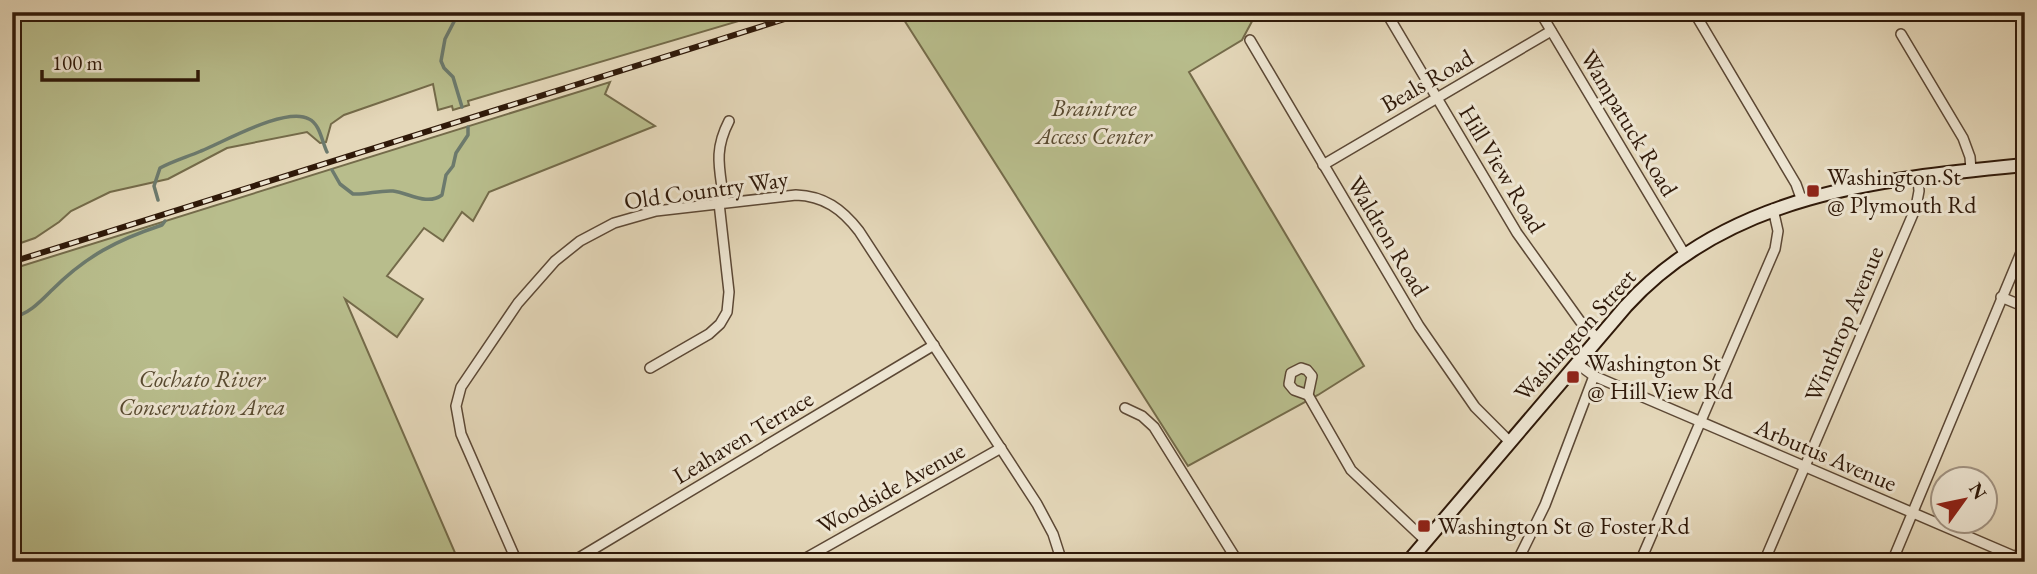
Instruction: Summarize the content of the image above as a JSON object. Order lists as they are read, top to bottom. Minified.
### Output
{"streets":{"main road":["Washington Street"],"street":["Beals Road","Wampatuck Road","Hill View Road","Old Country Way","Waldron Road","Winthrop Avenue","Leahaven Terrace","Arbutus Avenue","Woodside Avenue"]},"crossings":[["Beals Road","Wampatuck Road"],["Beals Road","Hill View Road"],["Beals Road","Waldron Road"],["Wampatuck Road","Washington Street"],["Hill View Road","Washington Street"],["Old Country Way","Leahaven Terrace"],["Old Country Way","Woodside Avenue"],["Waldron Road","Washington Street"],["Winthrop Avenue","Washington Street"],["Winthrop Avenue","Arbutus Avenue"],["Washington Street","Arbutus Avenue"]],"parks":["Braintree Access Center","Cochato River Conservation Area"],"places":{"transit":["Washington St @ Plymouth Rd","Washington St @ Hill View Rd","Washington St @ Foster Rd"]},"scale_bar":"100 m","north":"top right"}
